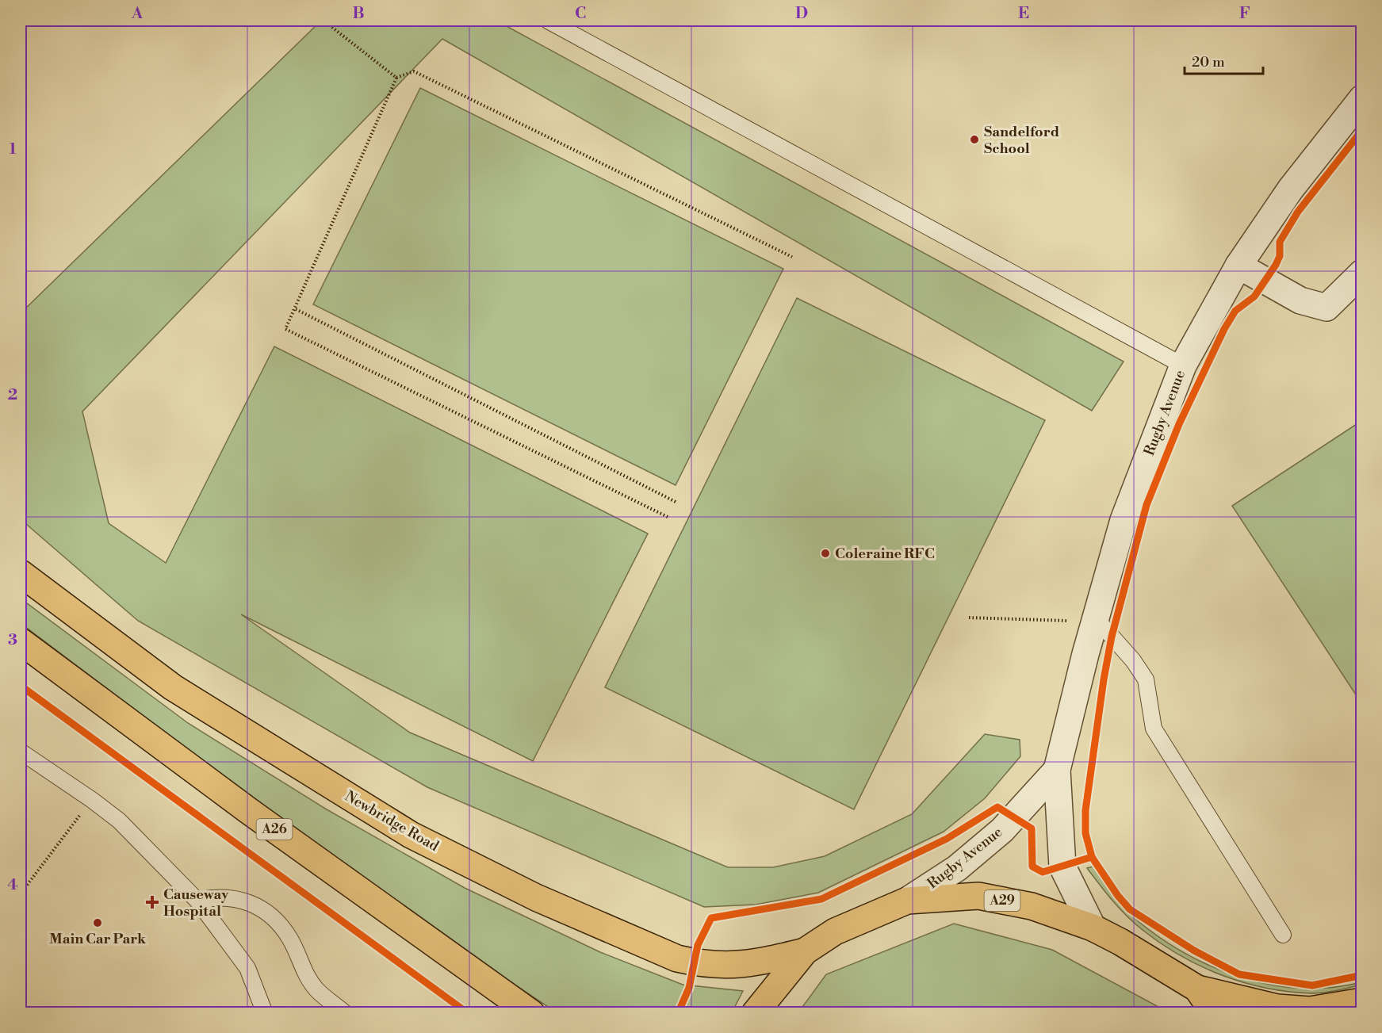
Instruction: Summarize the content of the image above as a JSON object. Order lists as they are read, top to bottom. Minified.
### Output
{"streets":{"highway":["Newbridge Road","A26","A29"],"street":["Rugby Avenue"]},"crossings":[["Rugby Avenue","A29"],["Newbridge Road","A29"]],"places":{"other":["Sandelford School","Coleraine RFC","Main Car Park"],"health":["Causeway Hospital"]},"scale_bar":"20 m","grid":{"columns":["A","B","C","D","E","F"],"rows":["1","2","3","4"]}}
